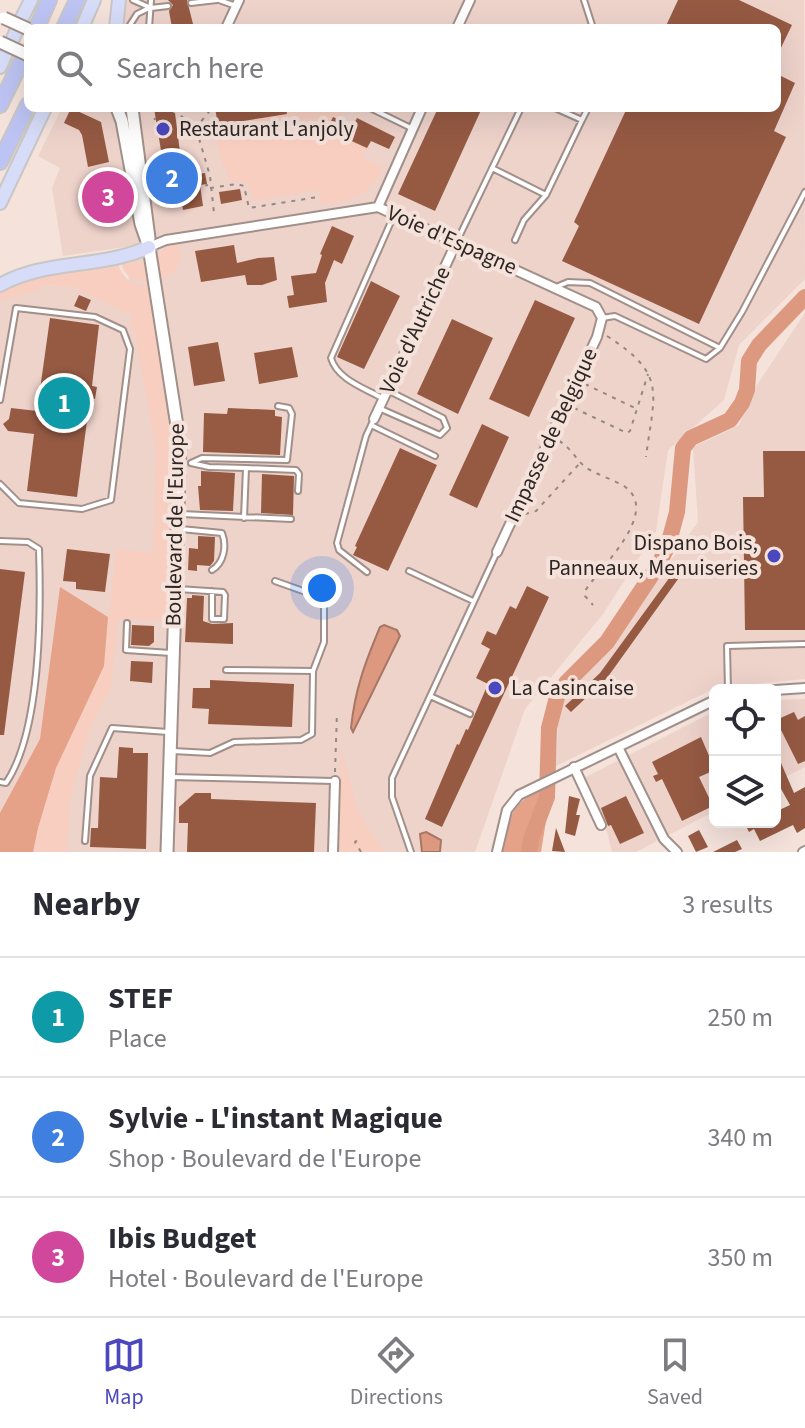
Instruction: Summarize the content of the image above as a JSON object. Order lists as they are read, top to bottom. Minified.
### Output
{"streets":{"street":["Voie d'Espagne","Voie d'Autriche","Impasse de Belgique","Boulevard de l'Europe"]},"crossings":[["Voie d'Espagne","Voie d'Autriche"],["Voie d'Espagne","Impasse de Belgique"],["Voie d'Espagne","Boulevard de l'Europe"]],"places":["Restaurant L'anjoly","Dispano Bois, Panneaux, Menuiseries","La Casincaise"],"page":{"search":"Search here","pins":["2","3","1"],"heading":["Nearby","3 results"],"list":[{"mark":"1","name":"STEF","note":"Place","value":"250 m"},{"mark":"2","name":"Sylvie - L'instant Magique","note":"Shop · Boulevard de l'Europe","value":"340 m"},{"mark":"3","name":"Ibis Budget","note":"Hotel · Boulevard de l'Europe","value":"350 m"}],"nav":["Map","Directions","Saved"]}}
